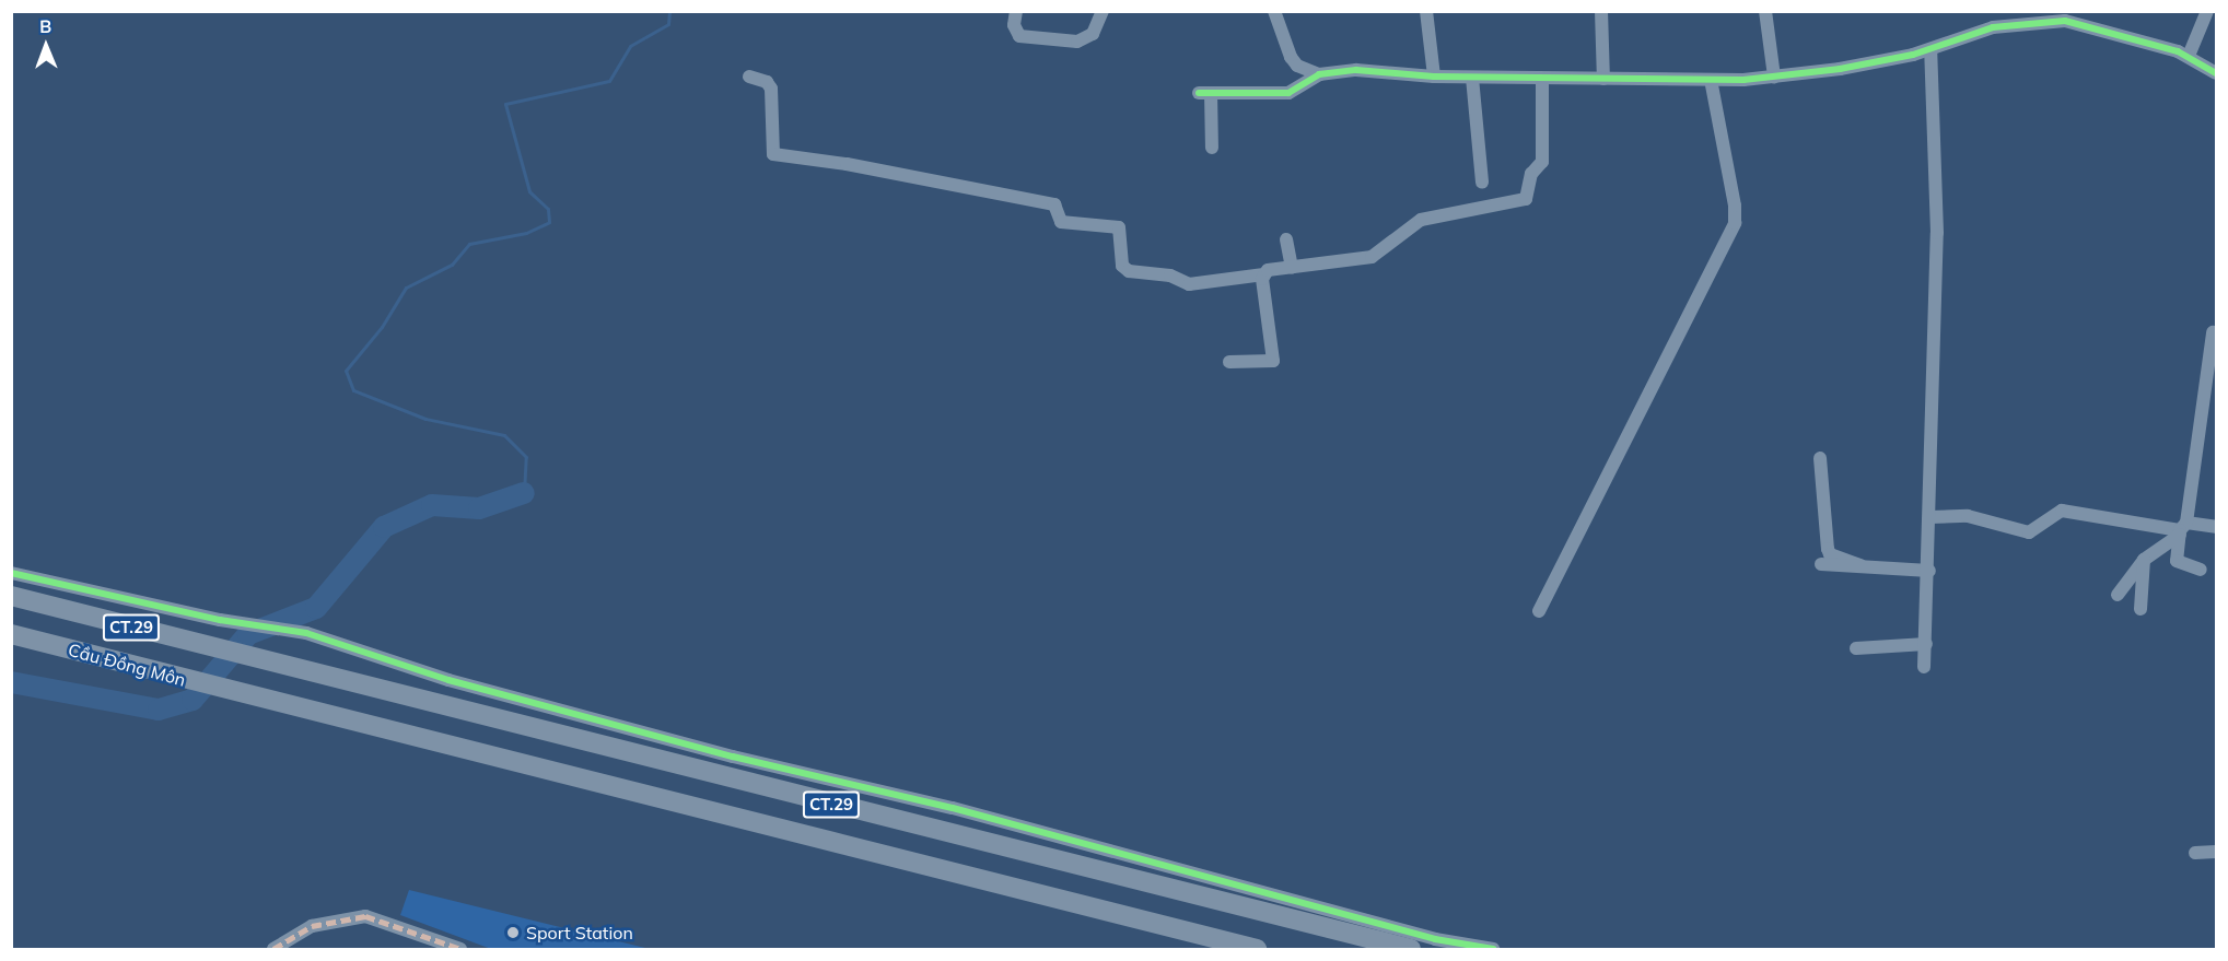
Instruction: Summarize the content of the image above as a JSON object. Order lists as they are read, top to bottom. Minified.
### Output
{"streets":{"highway":["CT.29","Cầu Đồng Môn"]},"places":["Sport Station"],"north":"top"}
